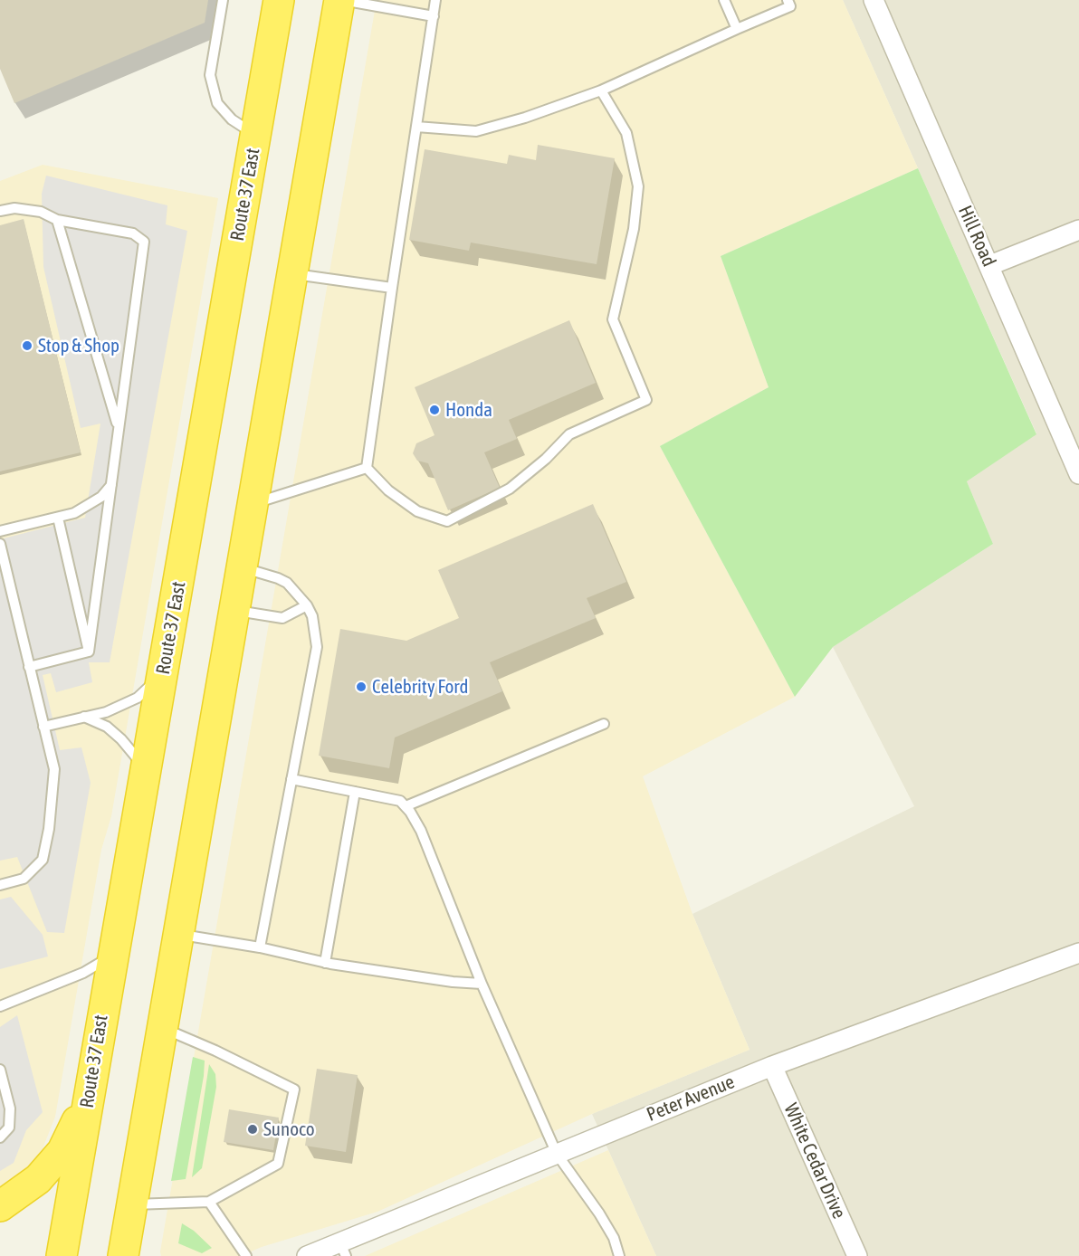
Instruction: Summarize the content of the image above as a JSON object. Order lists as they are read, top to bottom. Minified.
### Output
{"streets":{"highway":["Route 37 East"],"street":["Hill Road","Peter Avenue","White Cedar Drive"]},"crossings":[["Peter Avenue","White Cedar Drive"]],"places":["Stop & Shop","Honda","Celebrity Ford","Sunoco"]}
